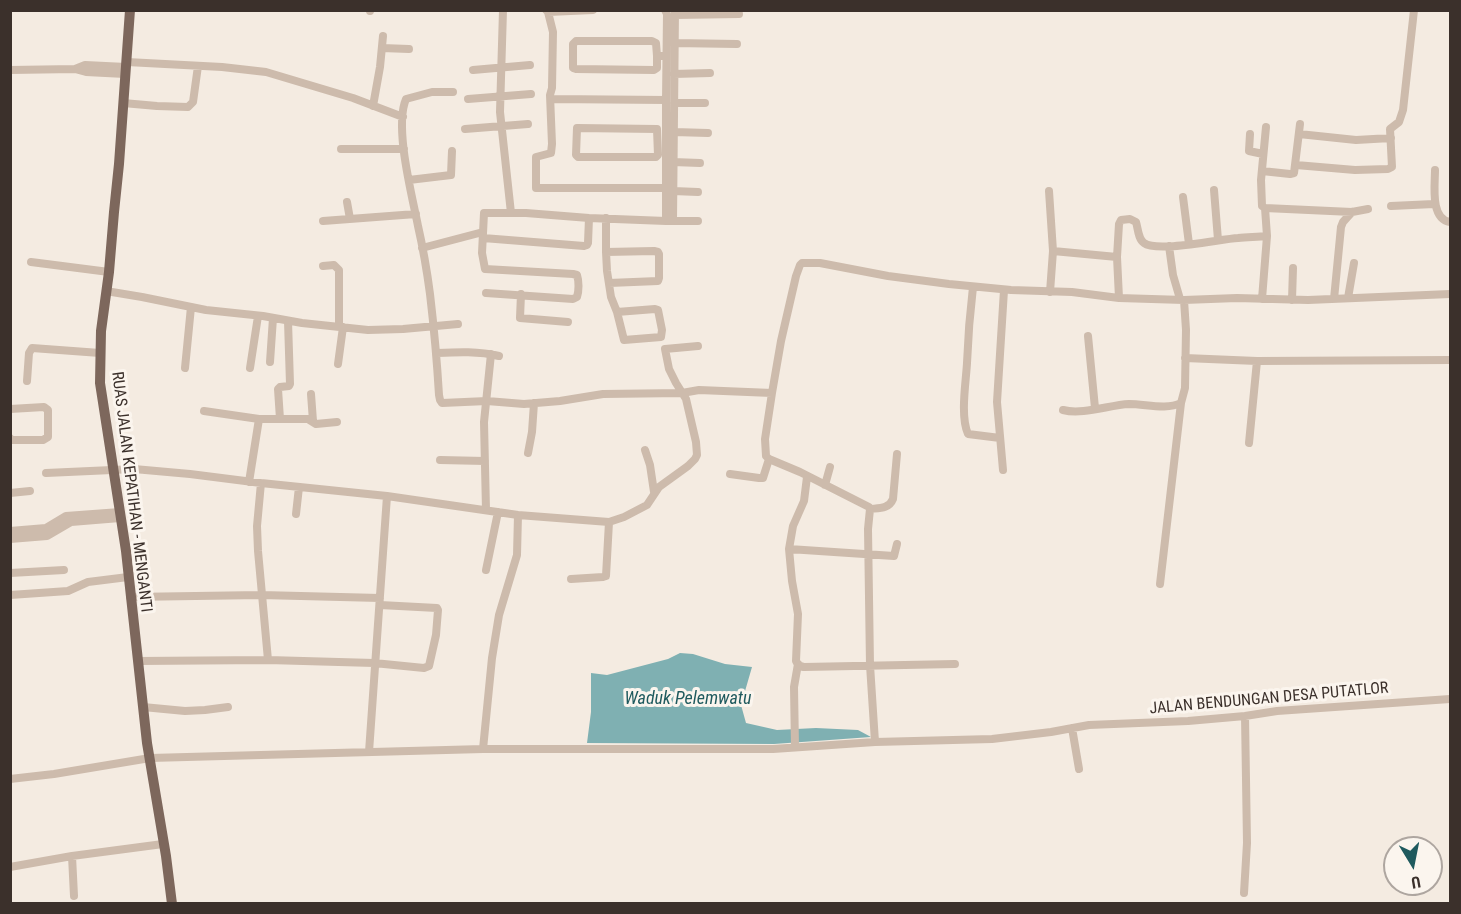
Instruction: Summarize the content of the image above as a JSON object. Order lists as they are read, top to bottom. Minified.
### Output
{"streets":{"main road":["RUAS JALAN KEPATIHAN - MENGANTI"],"street":["JALAN BENDUNGAN DESA PUTATLOR"]},"crossings":[["RUAS JALAN KEPATIHAN - MENGANTI","JALAN BENDUNGAN DESA PUTATLOR"]],"water":["Waduk Pelemwatu"],"north":"bottom"}
